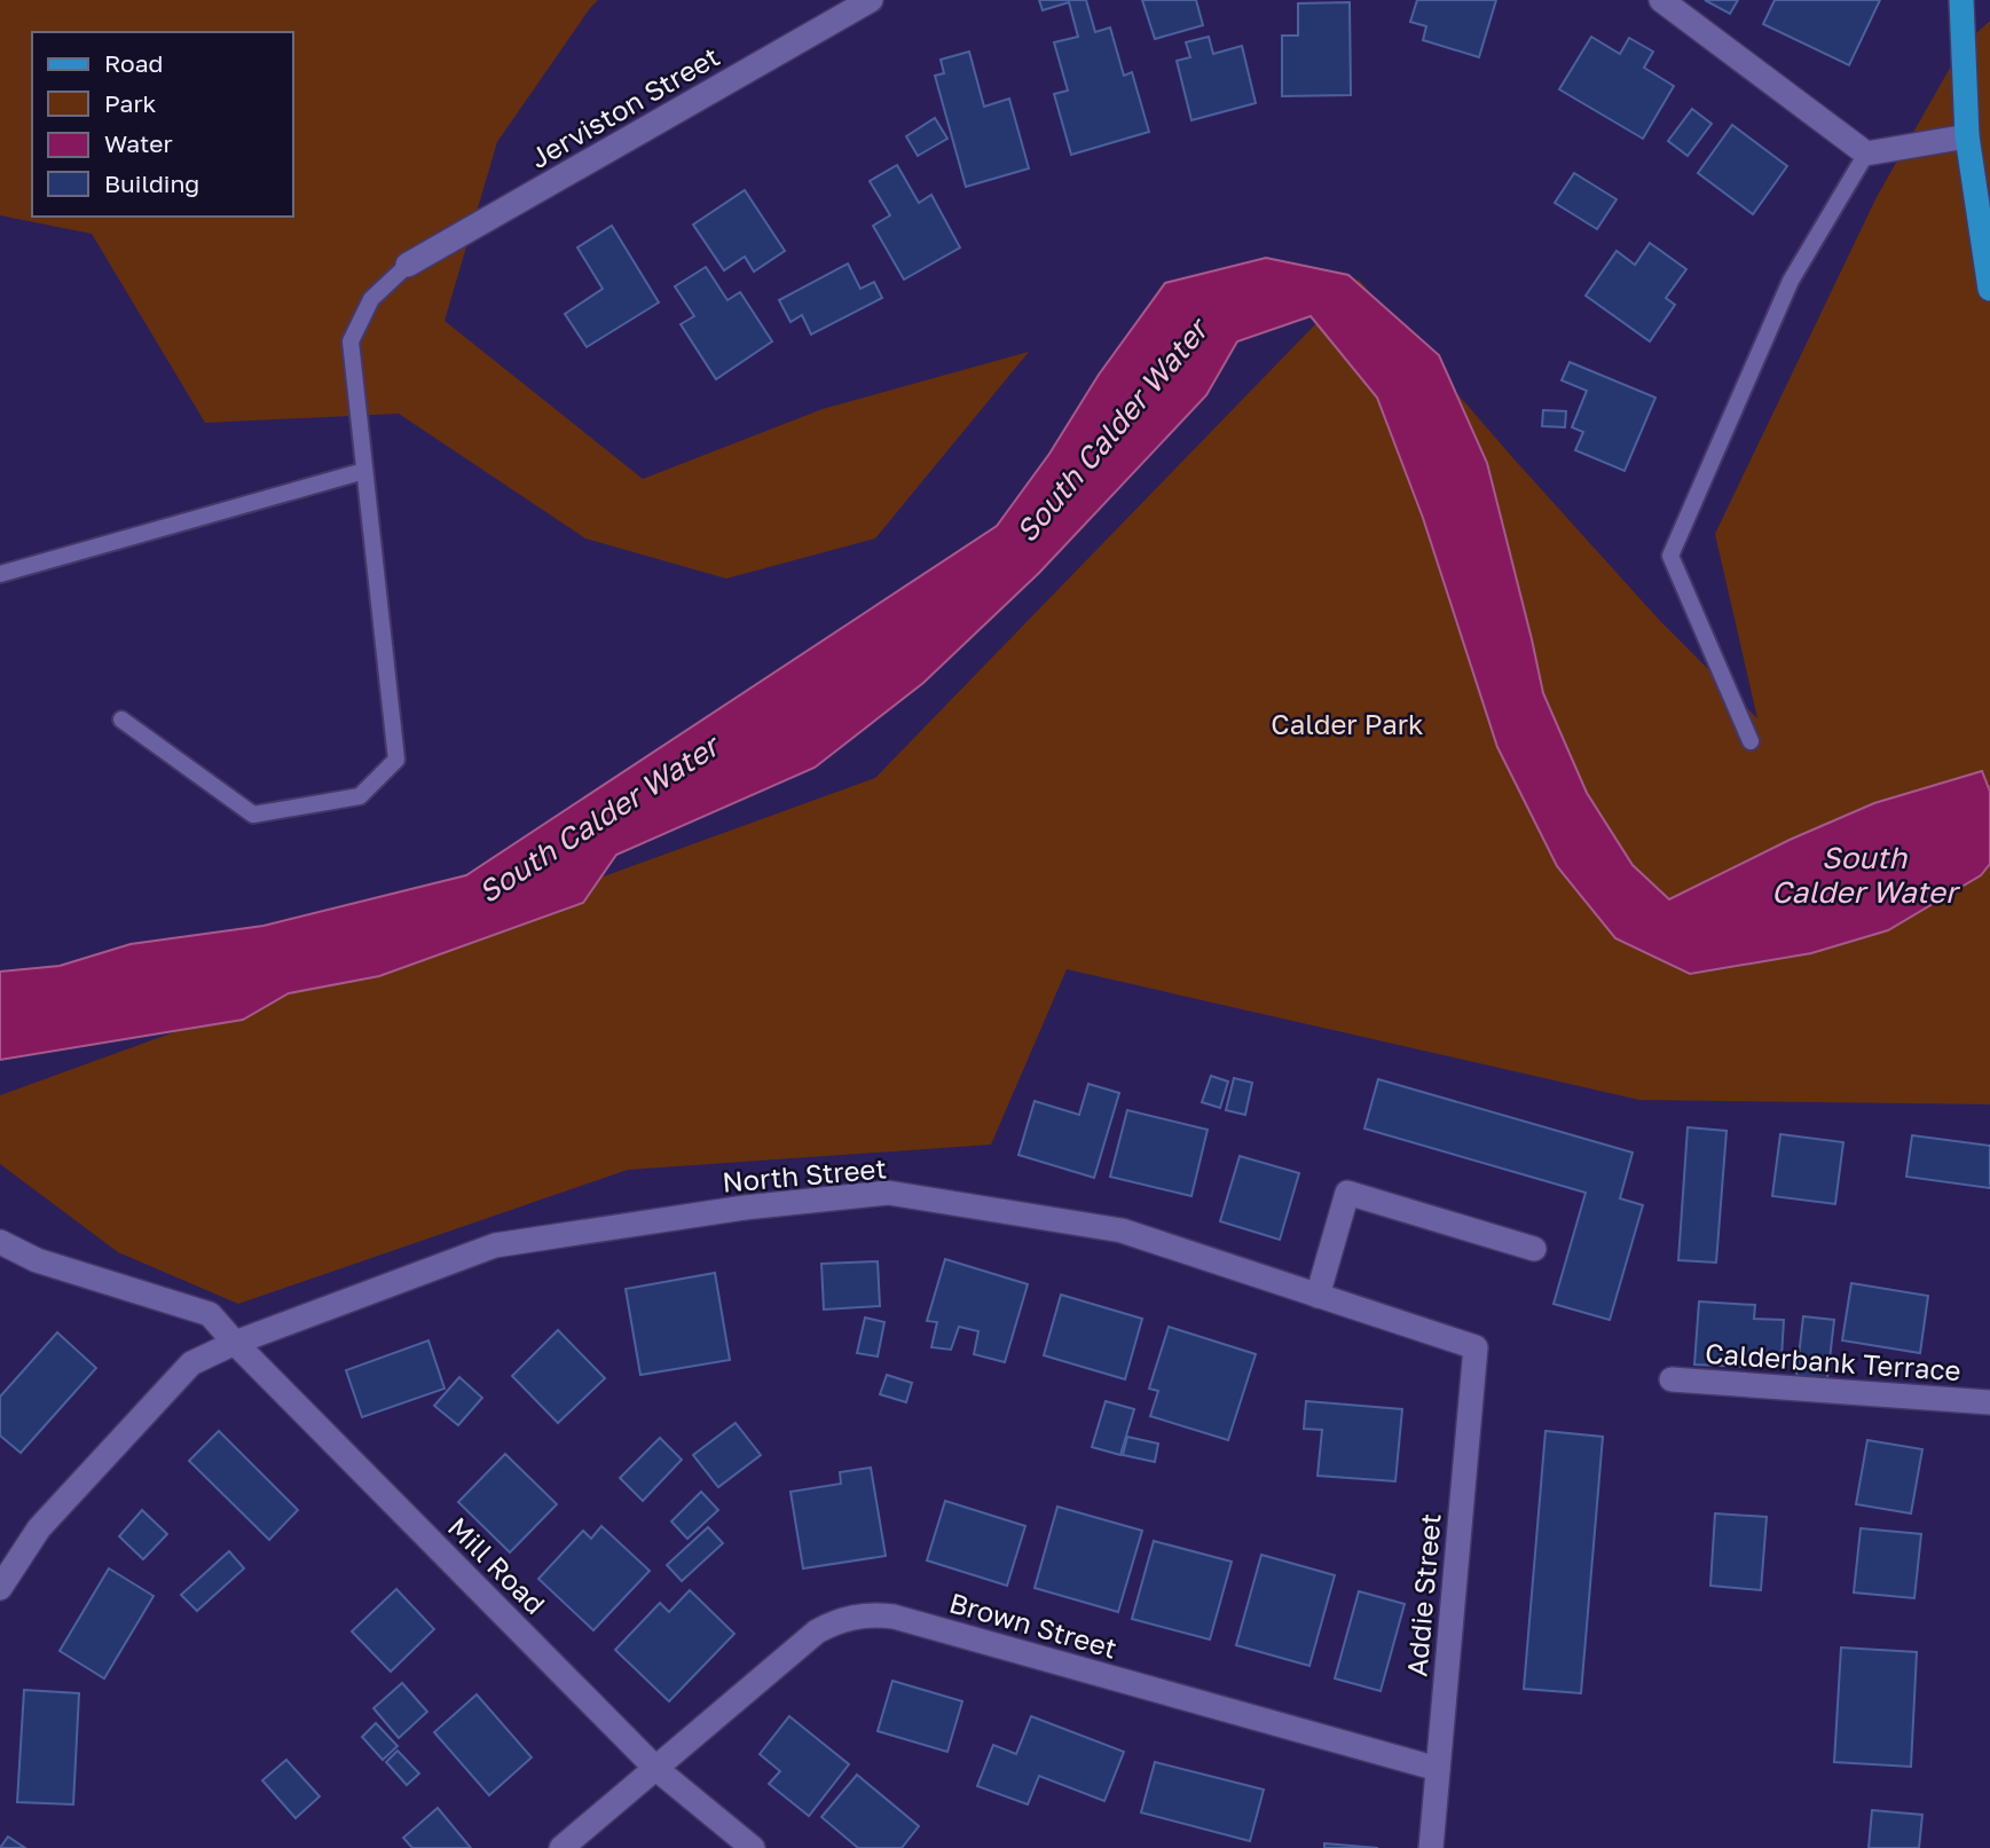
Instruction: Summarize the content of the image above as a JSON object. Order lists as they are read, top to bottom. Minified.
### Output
{"streets":{"street":["Jerviston Street","North Street","Calderbank Terrace","Mill Road","Addie Street","Brown Street"]},"crossings":[["North Street","Mill Road"],["North Street","Addie Street"],["Mill Road","Brown Street"],["Addie Street","Brown Street"]],"water":["South Calder Water"],"parks":["Calder Park"],"legend":["Road","Park","Water","Building"]}
